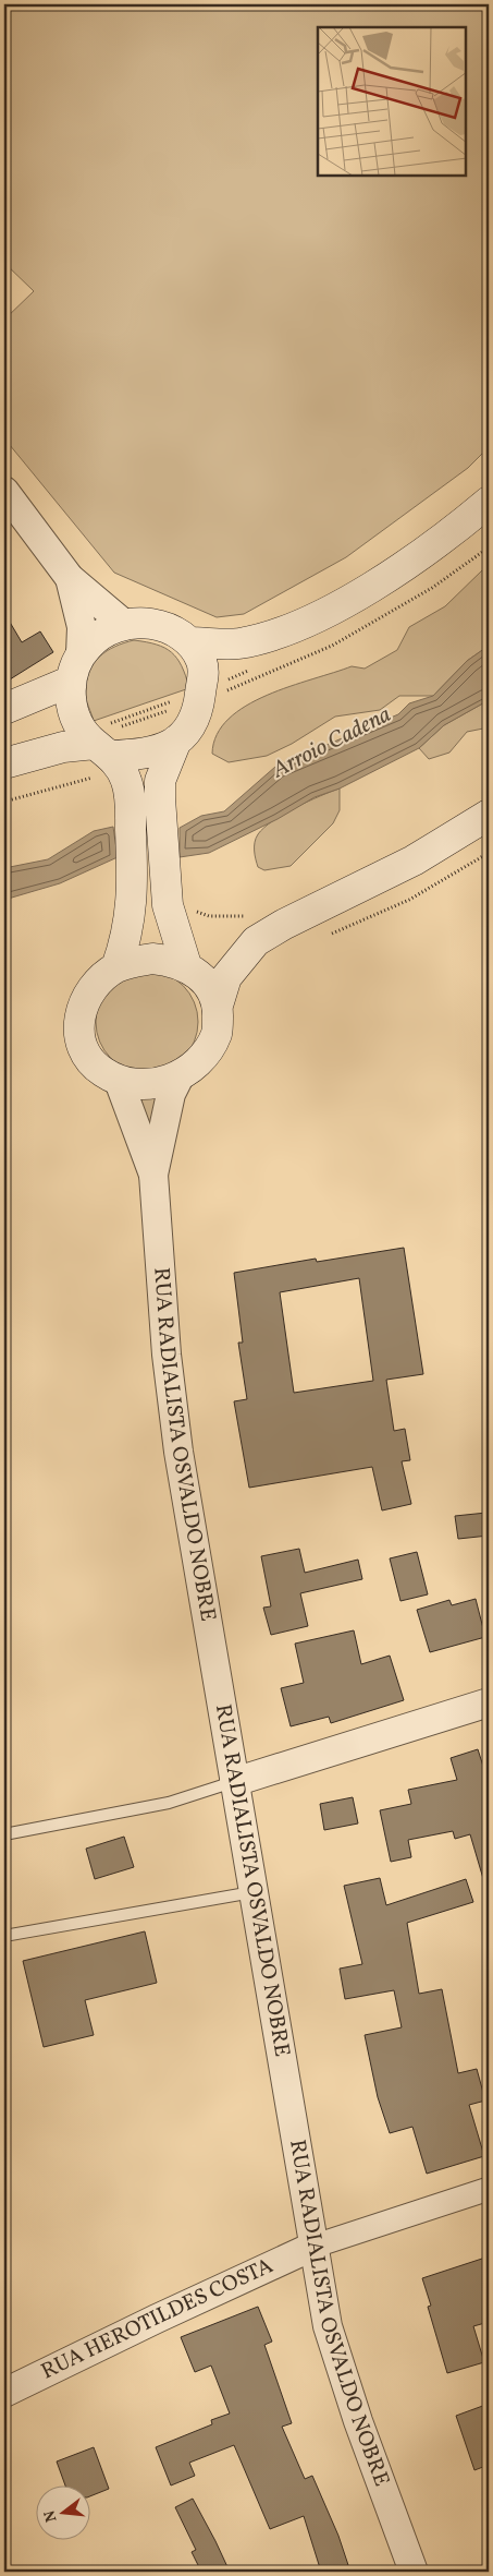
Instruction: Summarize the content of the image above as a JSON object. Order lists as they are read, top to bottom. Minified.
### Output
{"streets":{"street":["RUA RADIALISTA OSVALDO NOBRE","RUA HEROTILDES COSTA"]},"crossings":[["RUA RADIALISTA OSVALDO NOBRE","RUA HEROTILDES COSTA"]],"water":["Arroio Cadena"],"north":"left"}
